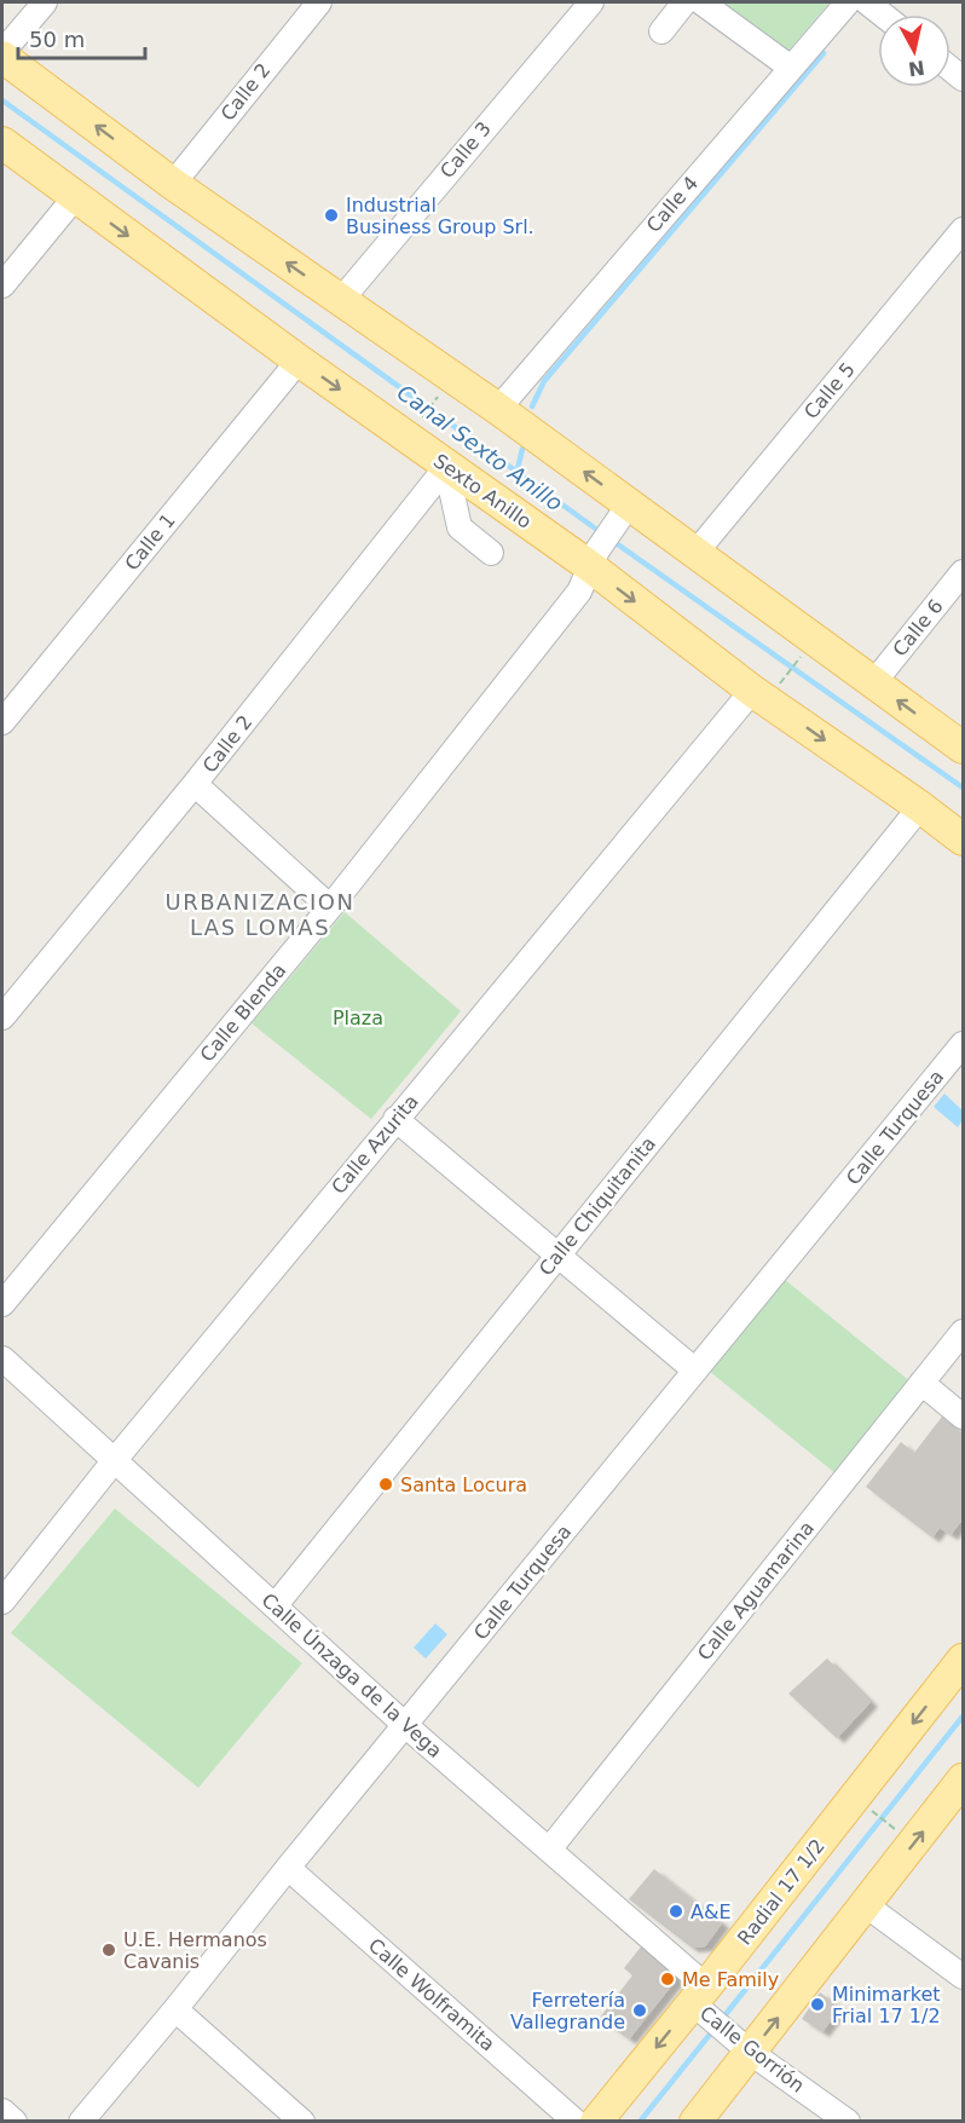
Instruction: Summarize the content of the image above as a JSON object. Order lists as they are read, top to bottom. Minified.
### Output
{"streets":{"main road":["Sexto Anillo","Radial 17 1/2"],"street":["Calle 2","Calle 3","Calle 4","Calle 5","Calle 1","Calle 6","Calle Blenda","Calle Turquesa","Calle Azurita","Calle Chiquitanita","Calle Aguamarina","Calle Únzaga de la Vega","Calle Wolframita","Calle Gorrión"]},"crossings":[["Calle 2","Sexto Anillo"],["Sexto Anillo","Calle 1"],["Sexto Anillo","Calle Blenda"],["Sexto Anillo","Calle Azurita"],["Sexto Anillo","Calle Chiquitanita"],["Calle Turquesa","Calle Únzaga de la Vega"],["Calle Turquesa","Calle Wolframita"],["Calle Azurita","Calle Únzaga de la Vega"],["Calle Chiquitanita","Calle Únzaga de la Vega"],["Calle Aguamarina","Calle Únzaga de la Vega"],["Calle Únzaga de la Vega","Radial 17 1/2"],["Calle Únzaga de la Vega","Calle Gorrión"],["Radial 17 1/2","Calle Gorrión"]],"districts":["URBANIZACION LAS LOMAS"],"water":["Canal Sexto Anillo"],"parks":["Plaza"],"places":["Industrial Business Group Srl.","Santa Locura","A&E","U.E. Hermanos Cavanis","Me Family","Minimarket Frial 17 1/2","Ferretería Vallegrande"],"scale_bar":"50 m","north":"bottom"}
